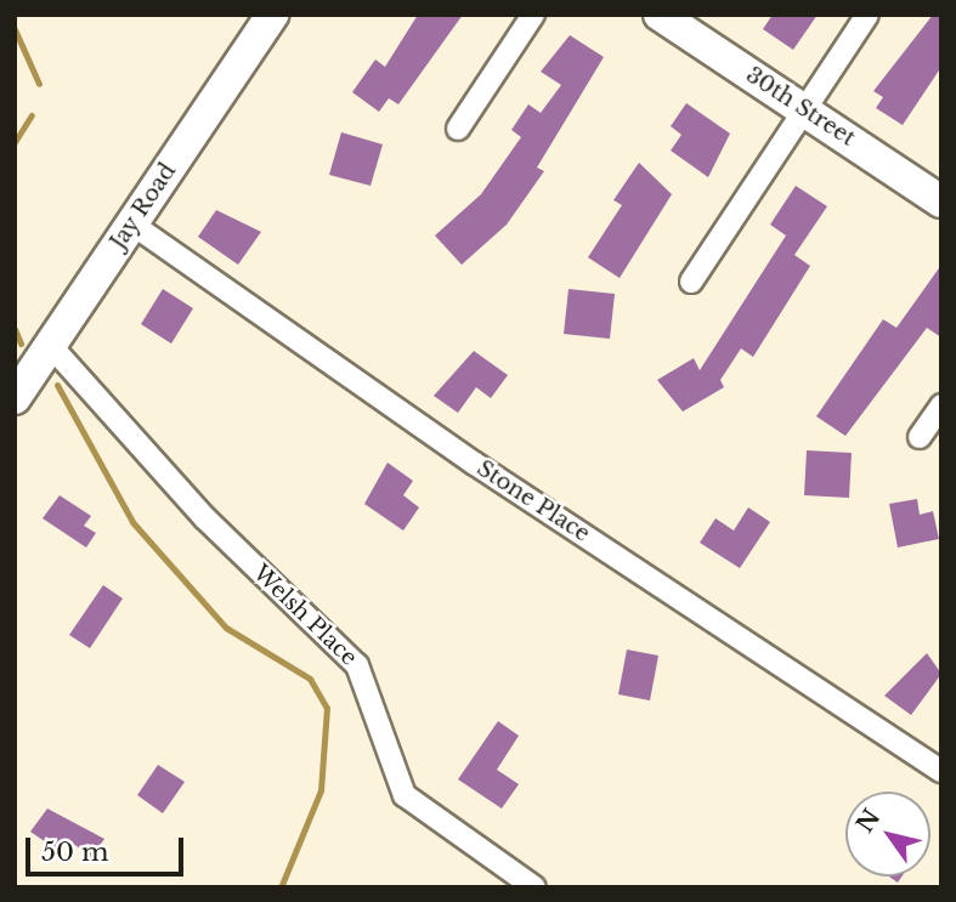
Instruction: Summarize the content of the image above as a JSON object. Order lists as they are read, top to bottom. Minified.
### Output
{"streets":{"street":["30th Street","Jay Road","Stone Place","Welsh Place"]},"crossings":[["Jay Road","Stone Place"],["Jay Road","Welsh Place"]],"scale_bar":"50 m","north":"top left"}
